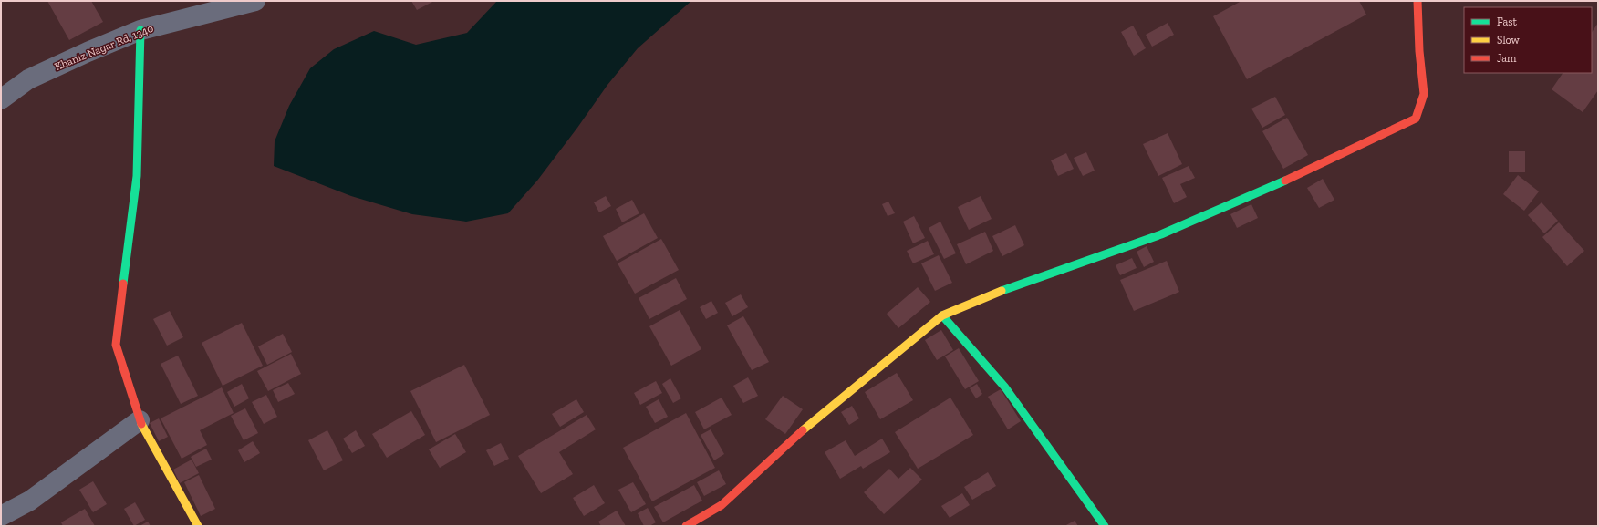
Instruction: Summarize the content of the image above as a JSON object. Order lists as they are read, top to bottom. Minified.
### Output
{"streets":{"street":["Khaniz Nagar Rd, 1340"]},"legend":["Fast","Slow","Jam"]}
